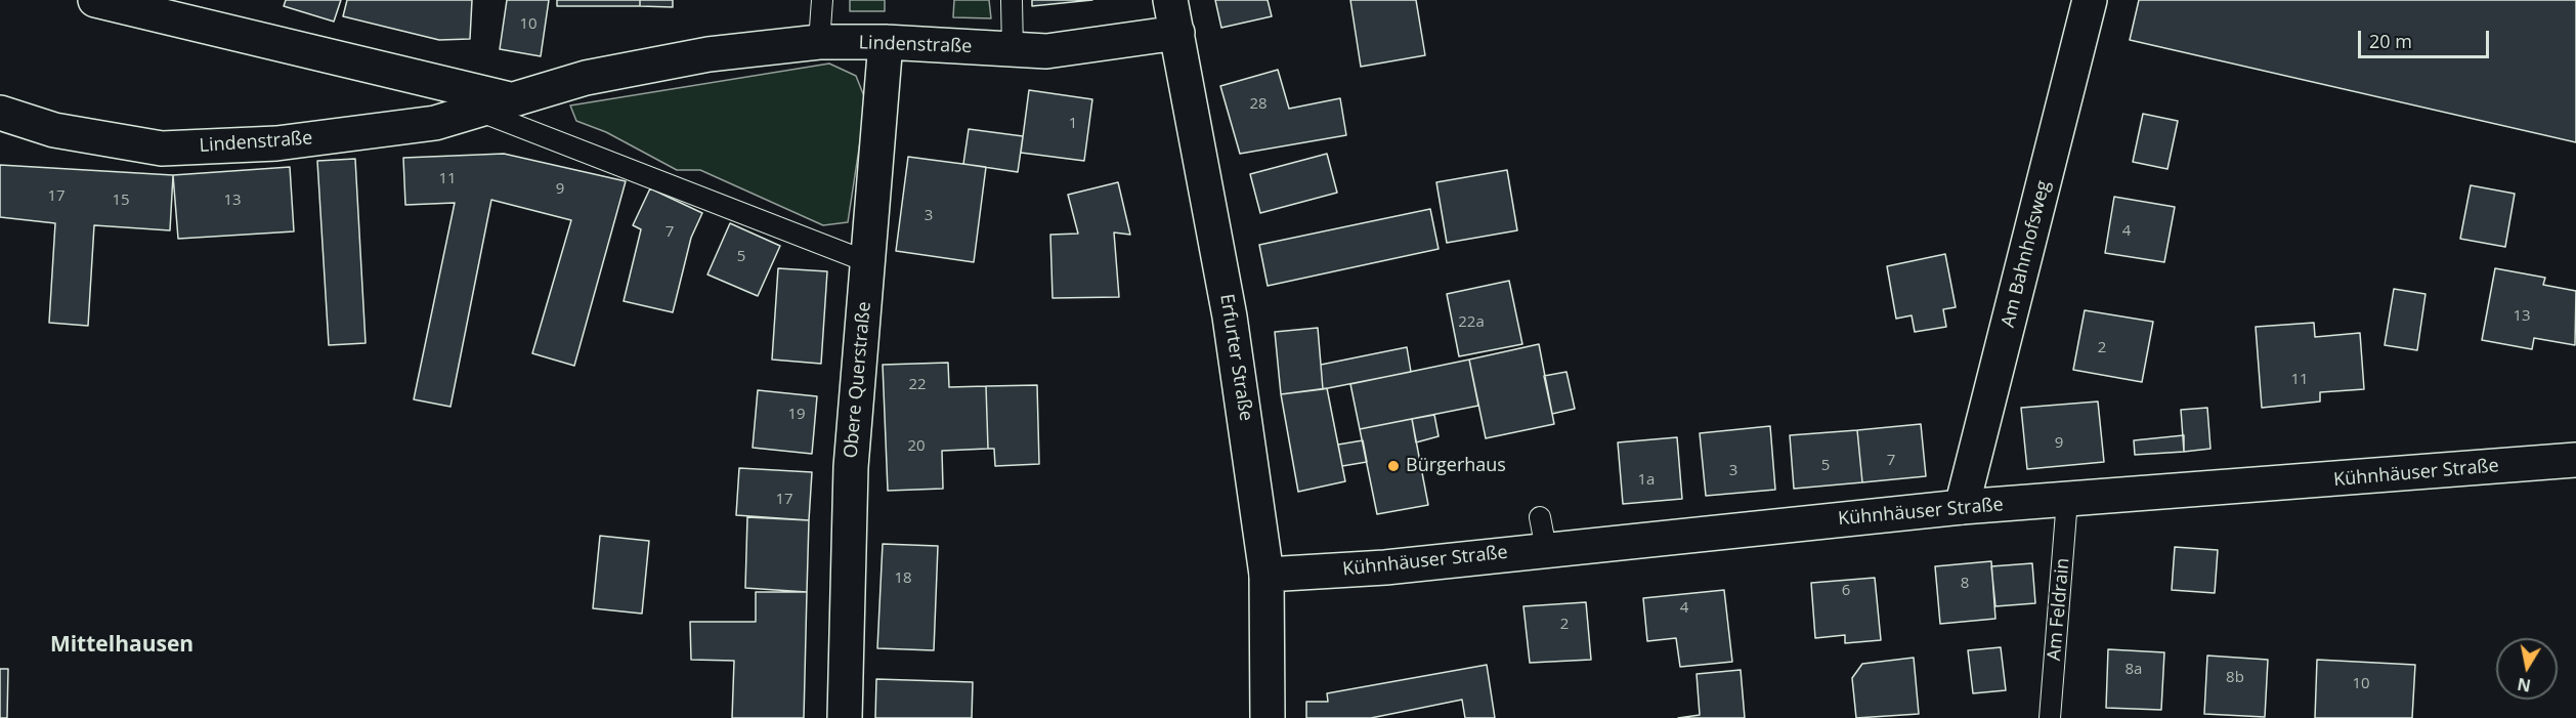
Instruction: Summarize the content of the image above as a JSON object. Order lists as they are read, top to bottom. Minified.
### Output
{"streets":{"street":["Lindenstraße","Am Bahnhofsweg","Erfurter Straße","Obere Querstraße","Kühnhäuser Straße"],"lane":["Am Feldrain"]},"crossings":[["Lindenstraße","Erfurter Straße"],["Lindenstraße","Obere Querstraße"],["Am Bahnhofsweg","Kühnhäuser Straße"],["Erfurter Straße","Kühnhäuser Straße"],["Kühnhäuser Straße","Am Feldrain"]],"districts":["Mittelhausen"],"places":["Bürgerhaus"],"house_numbers":["10","28","1","11","9","17","15","13","3","4","7","5","13","22a","2","11","22","19","9","20","7","5","3","1a","17","18","8","6","4","2","8a","8b","10"],"scale_bar":"20 m","north":"bottom"}
